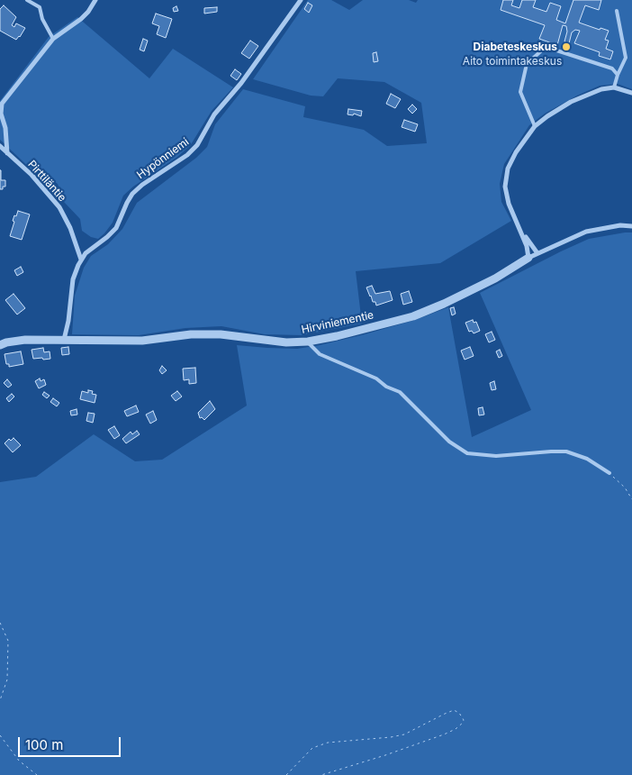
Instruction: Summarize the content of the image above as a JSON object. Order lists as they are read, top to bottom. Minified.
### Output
{"streets":{"street":["Hypönniemi","Pirttiläntie","Hirviniementie"]},"crossings":[["Hypönniemi","Pirttiläntie"],["Hypönniemi","Hirviniementie"]],"parks":["Aito toimintakeskus"],"places":["Diabeteskeskus"],"scale_bar":"100 m"}
